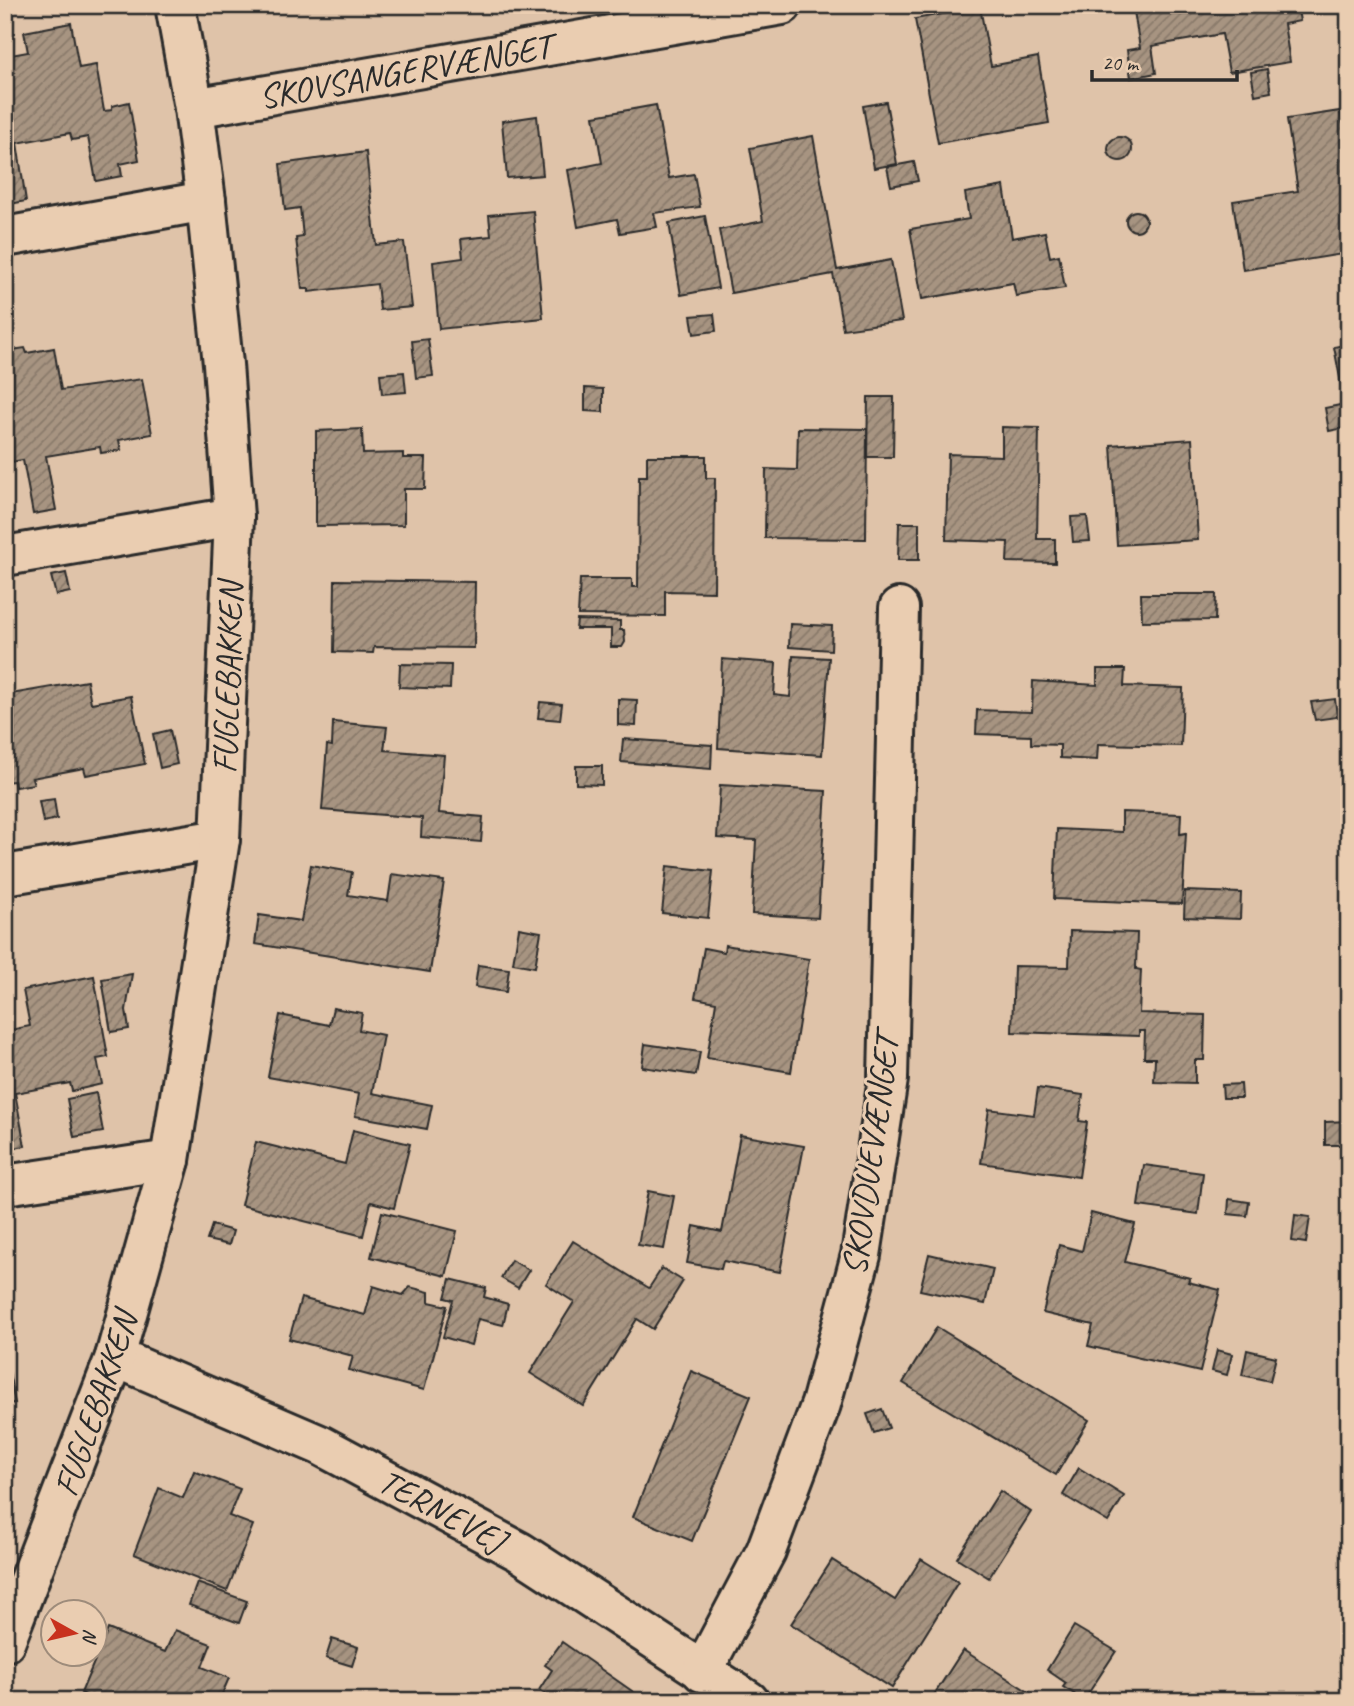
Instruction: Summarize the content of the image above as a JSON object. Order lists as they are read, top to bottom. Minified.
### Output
{"streets":{"street":["SKOVSANGERVÆNGET","FUGLEBAKKEN","SKOVDUEVÆNGET","TERNEVEJ"]},"crossings":[["SKOVSANGERVÆNGET","FUGLEBAKKEN"],["FUGLEBAKKEN","TERNEVEJ"],["SKOVDUEVÆNGET","TERNEVEJ"]],"scale_bar":"20 m","north":"right"}
